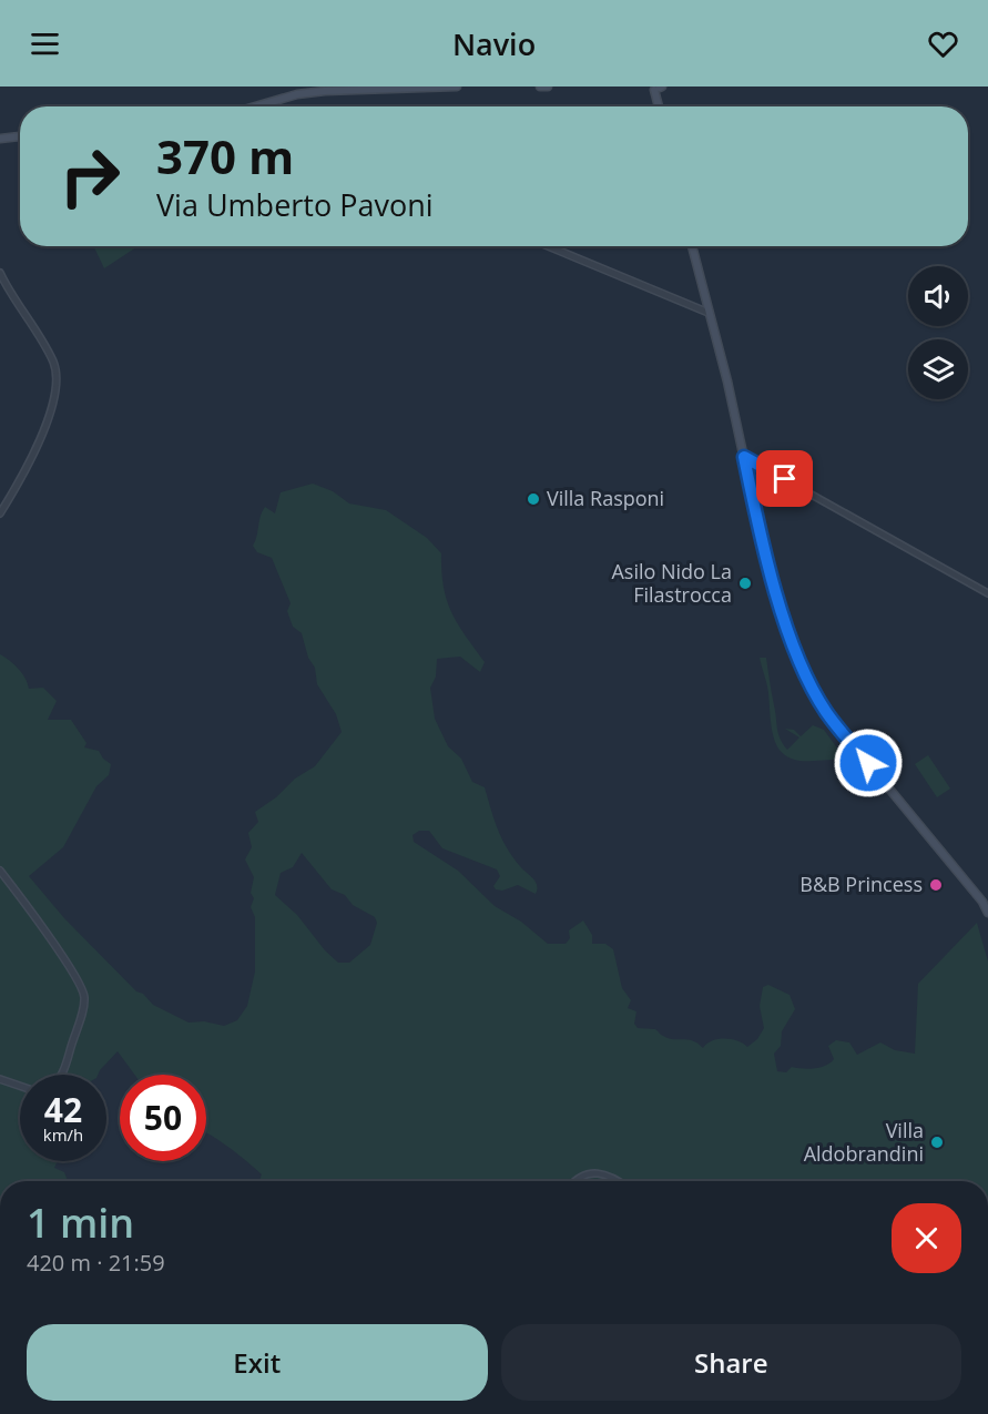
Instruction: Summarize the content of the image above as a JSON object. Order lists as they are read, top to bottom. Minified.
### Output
{"places":["Villa Rasponi","Asilo Nido La Filastrocca","B&B Princess","Villa Aldobrandini"],"page":{"header":"Navio","turn":["370 m","Via Umberto Pavoni"],"speed":"42 km/h","limit":"50","heading":["1 min","420 m · 21:59"],"buttons":["Exit","Share"]}}
